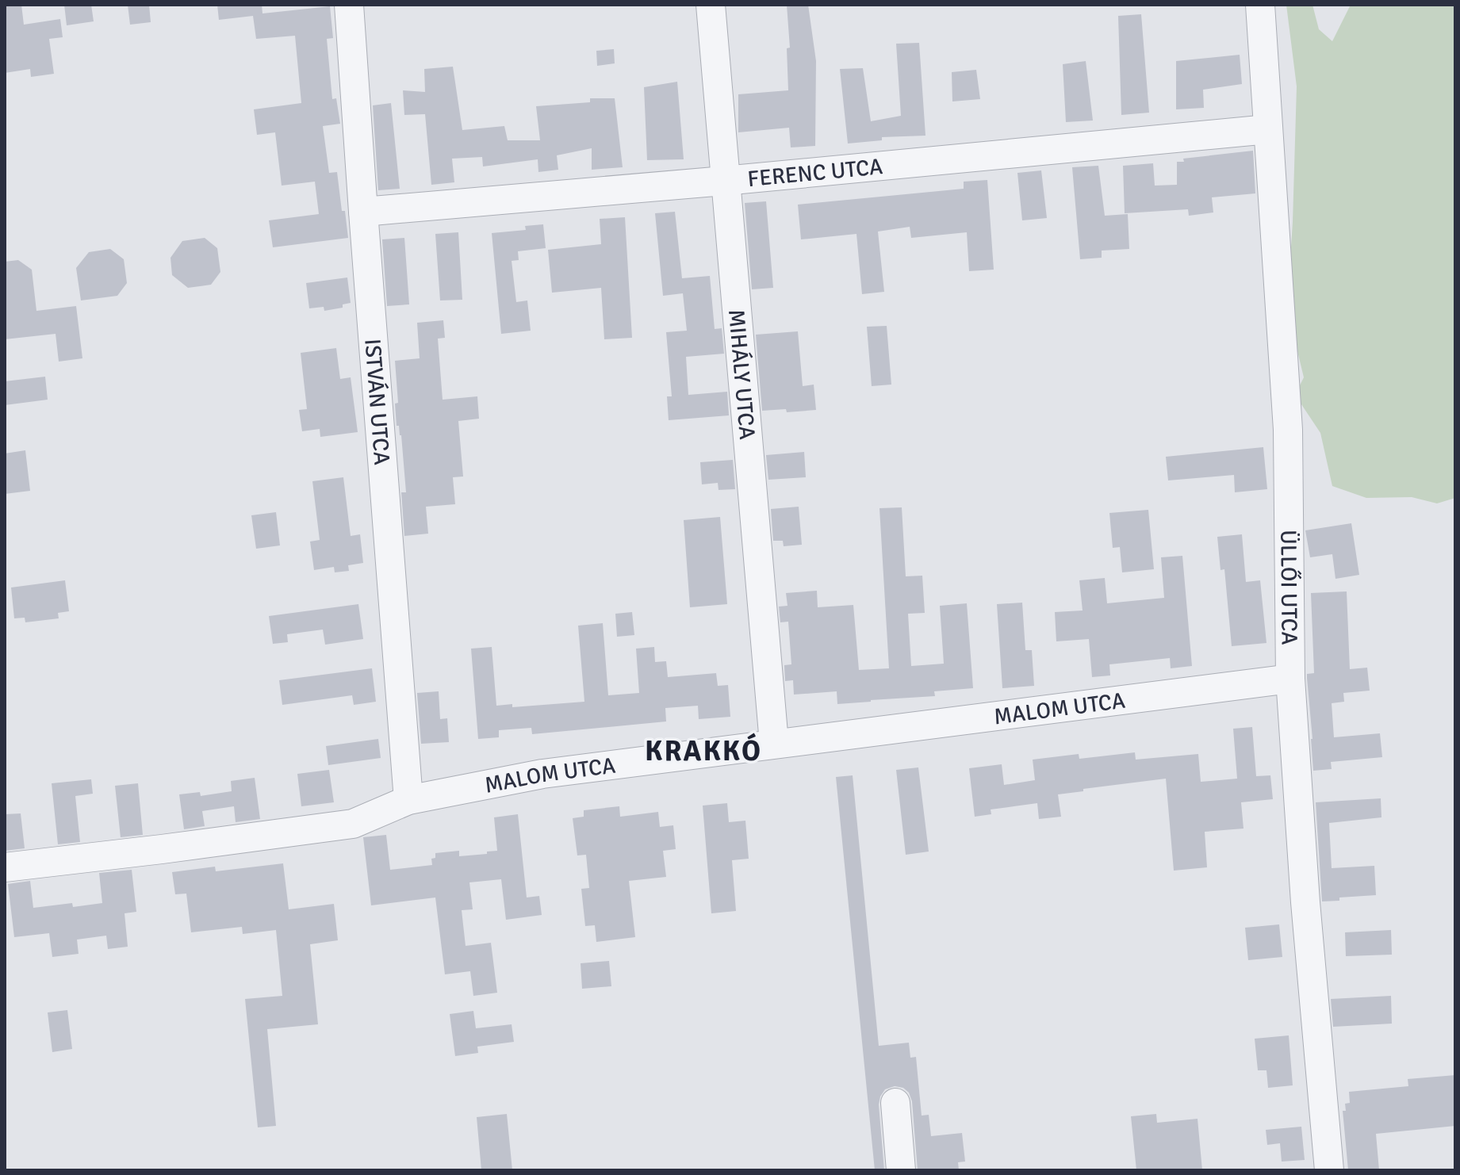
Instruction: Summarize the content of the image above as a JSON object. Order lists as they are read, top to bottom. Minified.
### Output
{"streets":{"street":["FERENC UTCA","MIHÁLY UTCA","ISTVÁN UTCA","ÜLLŐI UTCA","MALOM UTCA"]},"crossings":[["FERENC UTCA","MIHÁLY UTCA"],["FERENC UTCA","ISTVÁN UTCA"],["FERENC UTCA","ÜLLŐI UTCA"],["MIHÁLY UTCA","MALOM UTCA"],["ISTVÁN UTCA","MALOM UTCA"],["ÜLLŐI UTCA","MALOM UTCA"]],"districts":["KRAKKÓ"]}
